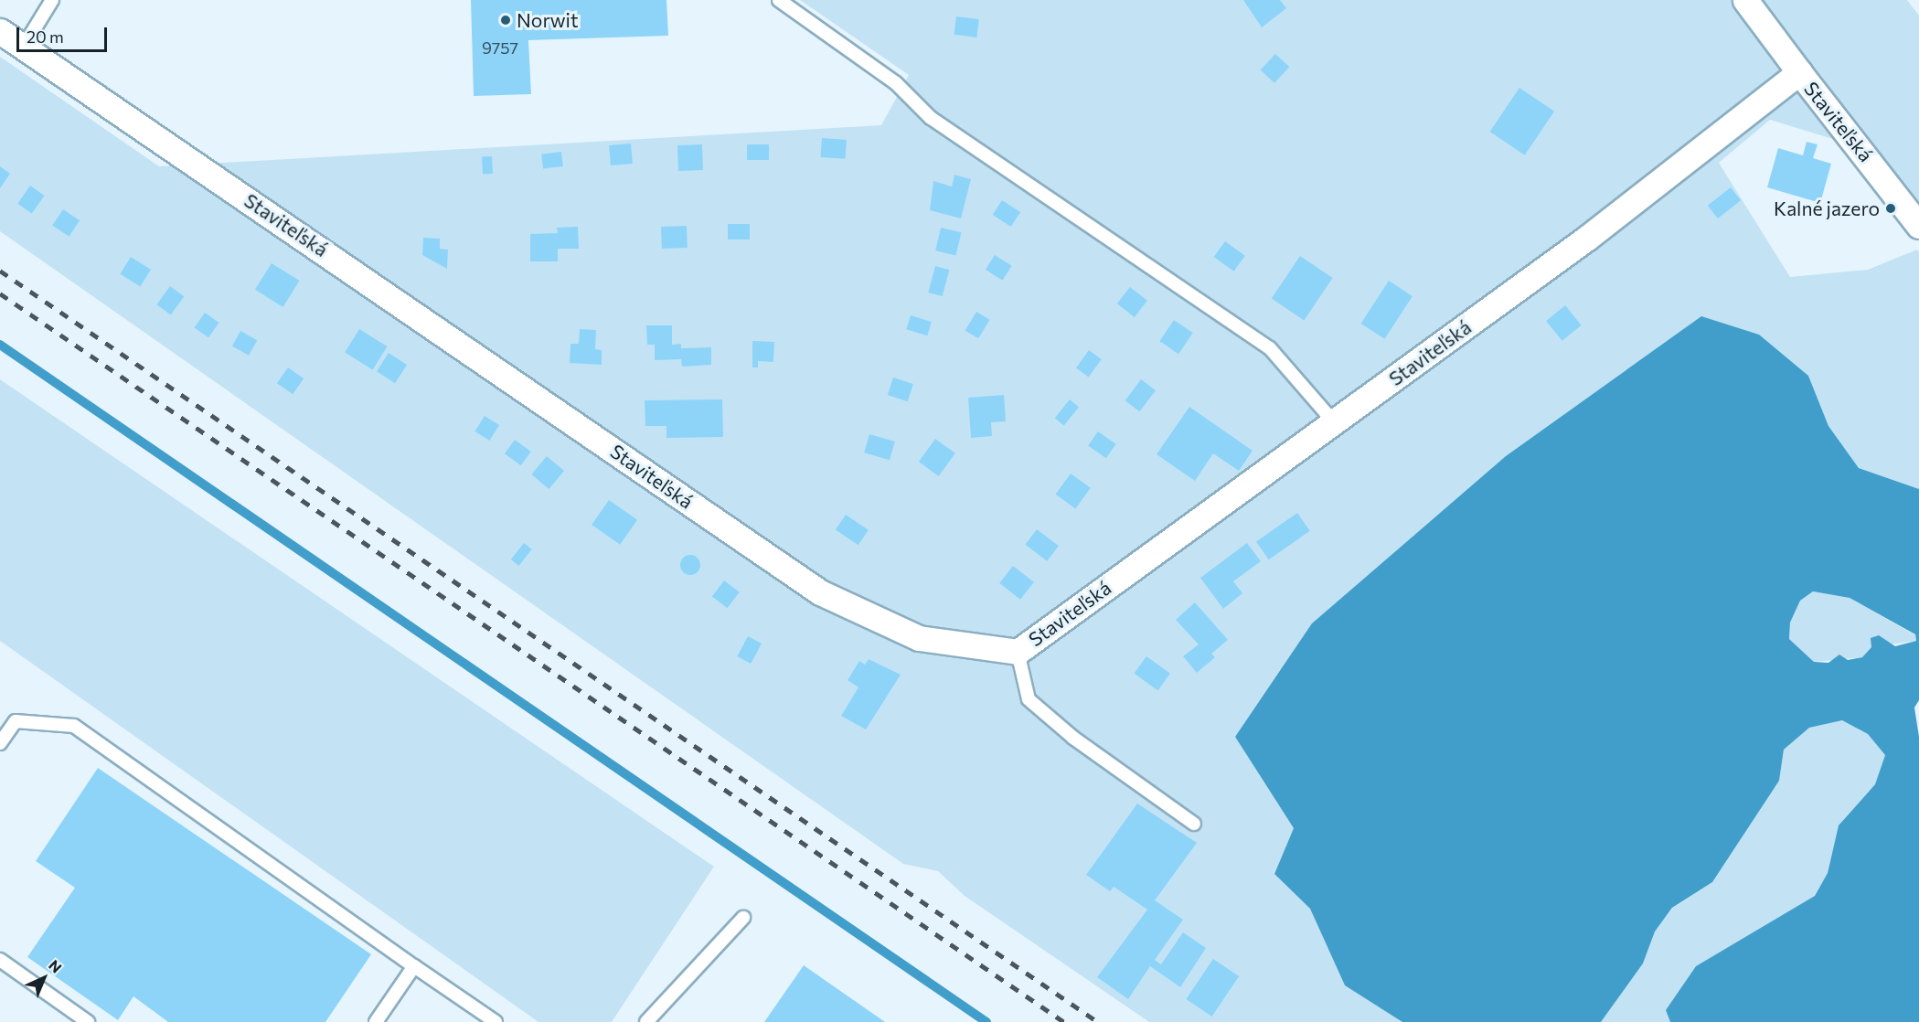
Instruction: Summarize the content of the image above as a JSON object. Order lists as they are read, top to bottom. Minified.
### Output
{"streets":{"street":["Staviteľská"]},"places":["Norwit","Kalné jazero"],"house_numbers":["9757"],"scale_bar":"20 m","north":"top right"}
